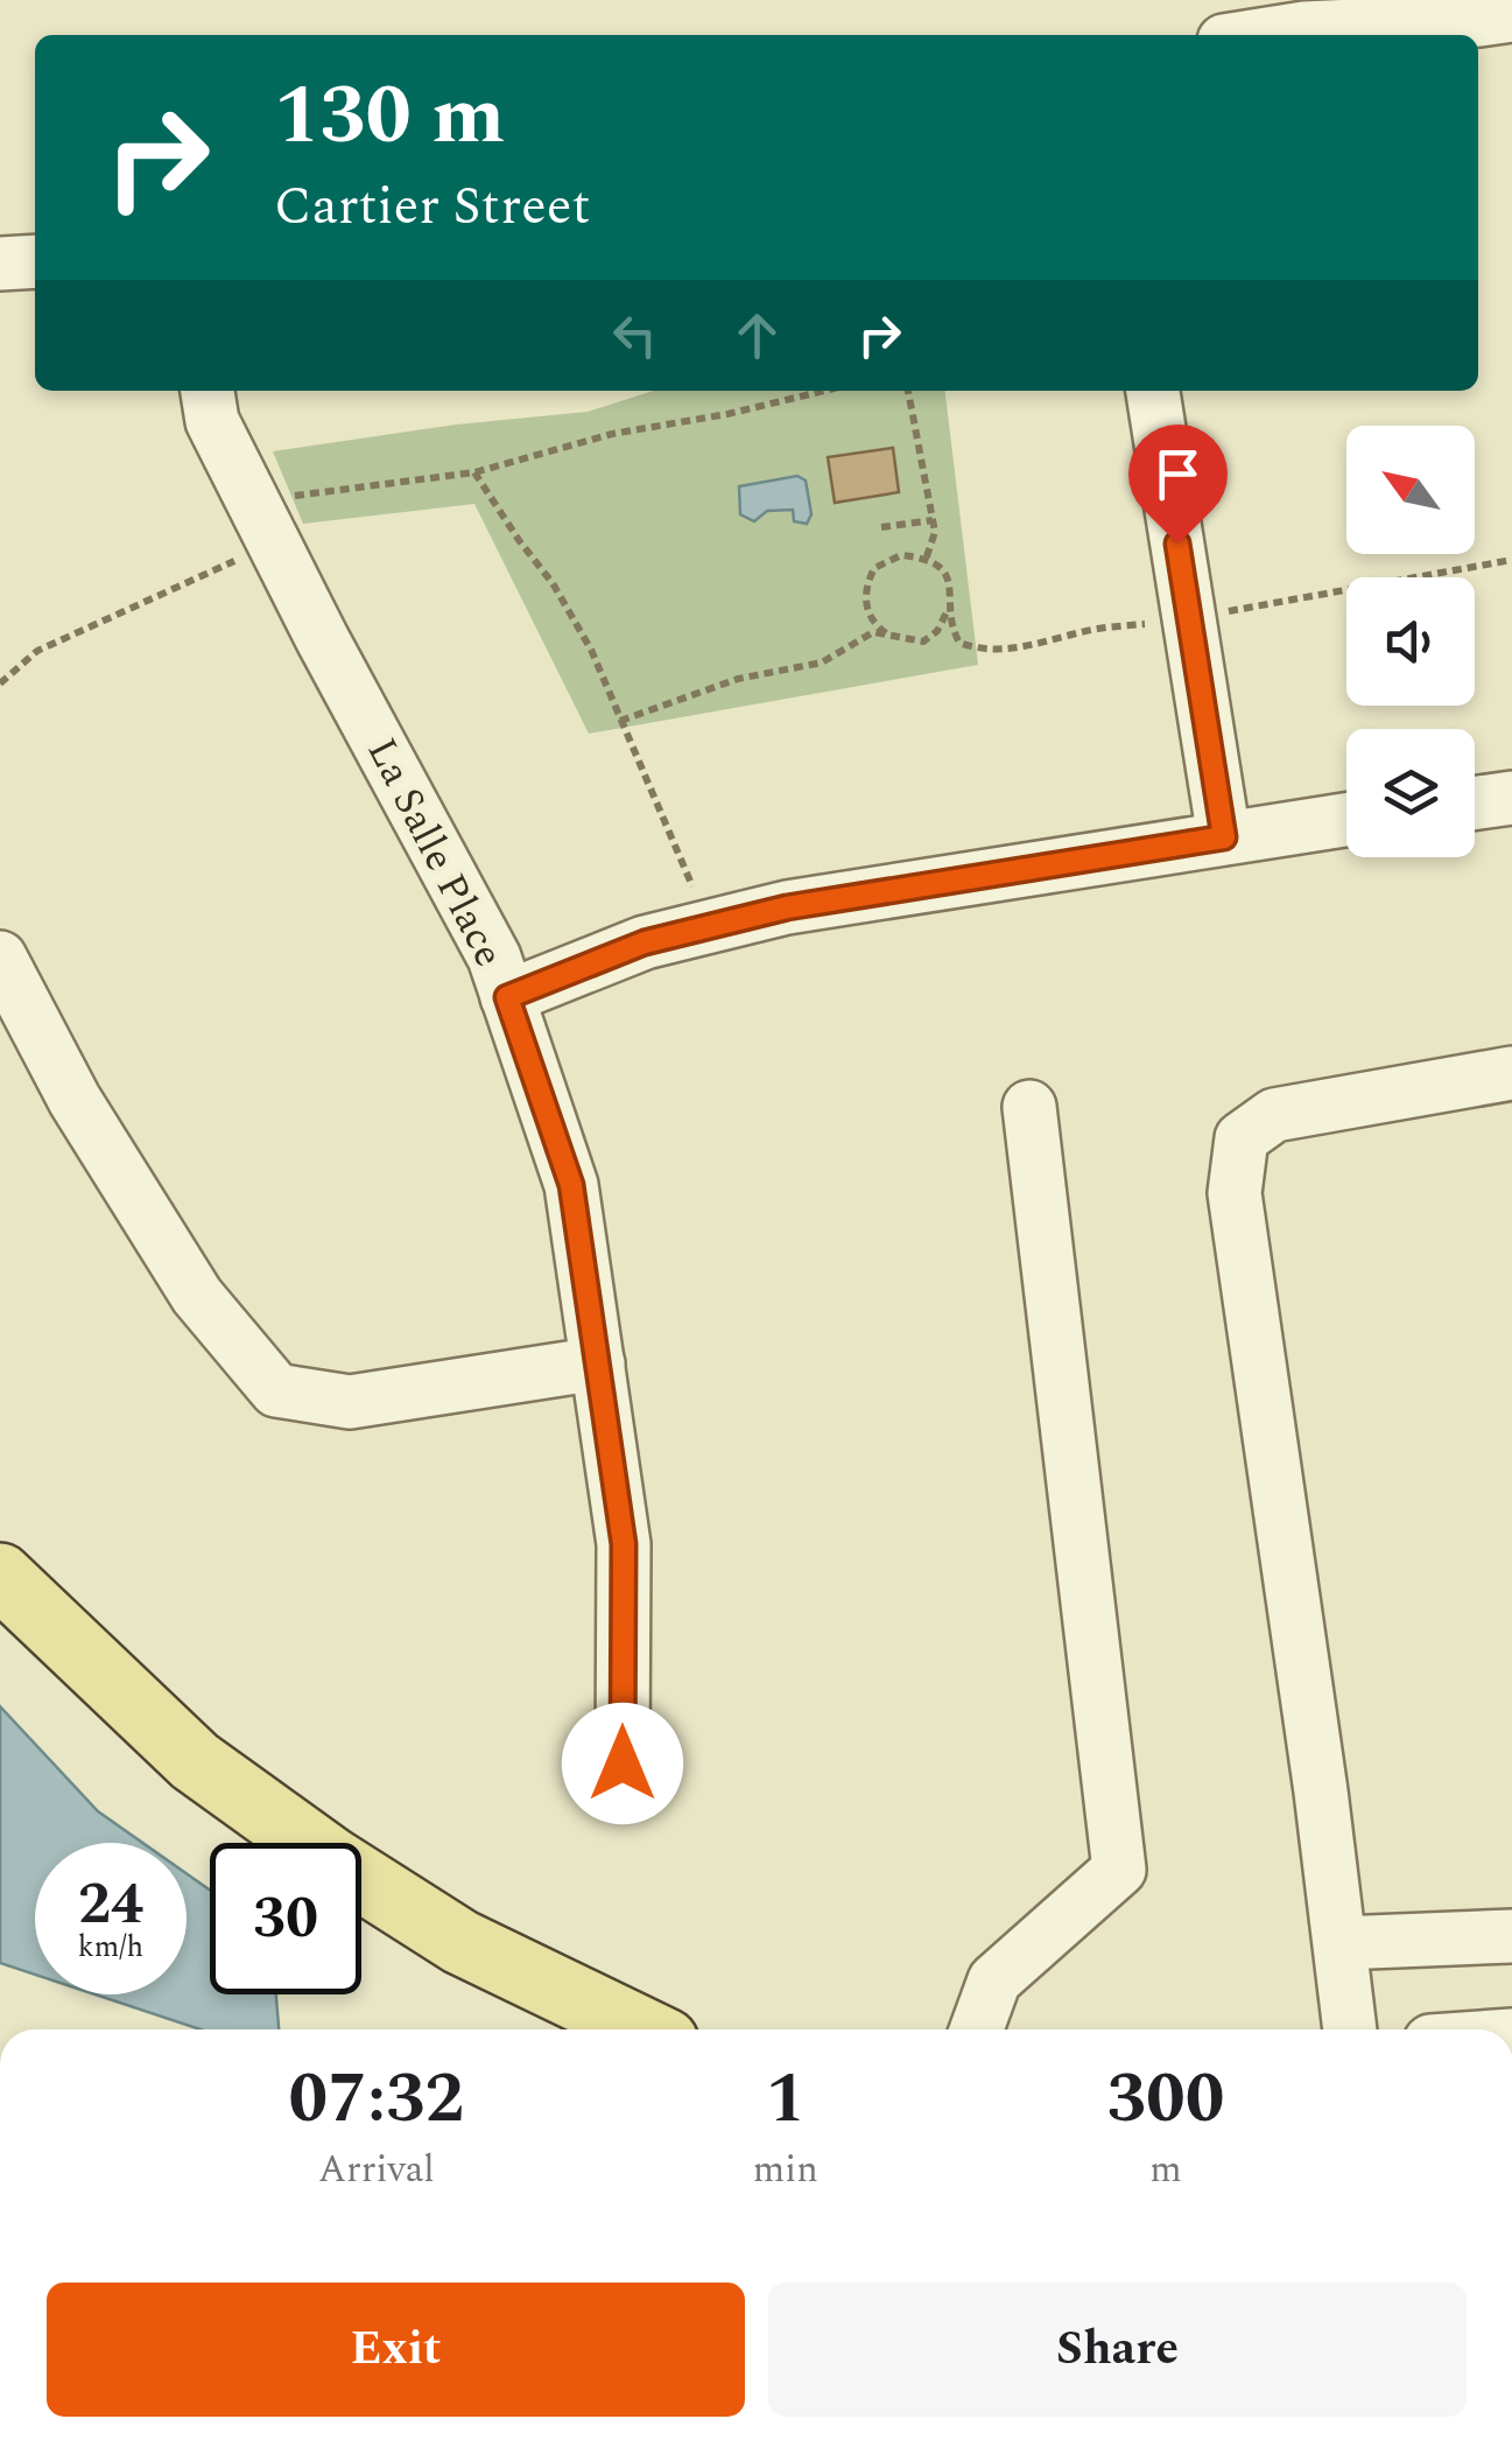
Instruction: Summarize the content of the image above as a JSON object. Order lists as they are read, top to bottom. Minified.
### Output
{"streets":{"street":["La Salle Place"]},"north":"top left","page":{"turn":["130 m","Cartier Street"],"speed":"24 km/h","limit":"30","eta":["07:32","Arrival","1","min","300","m"],"buttons":["Exit","Share"]}}
